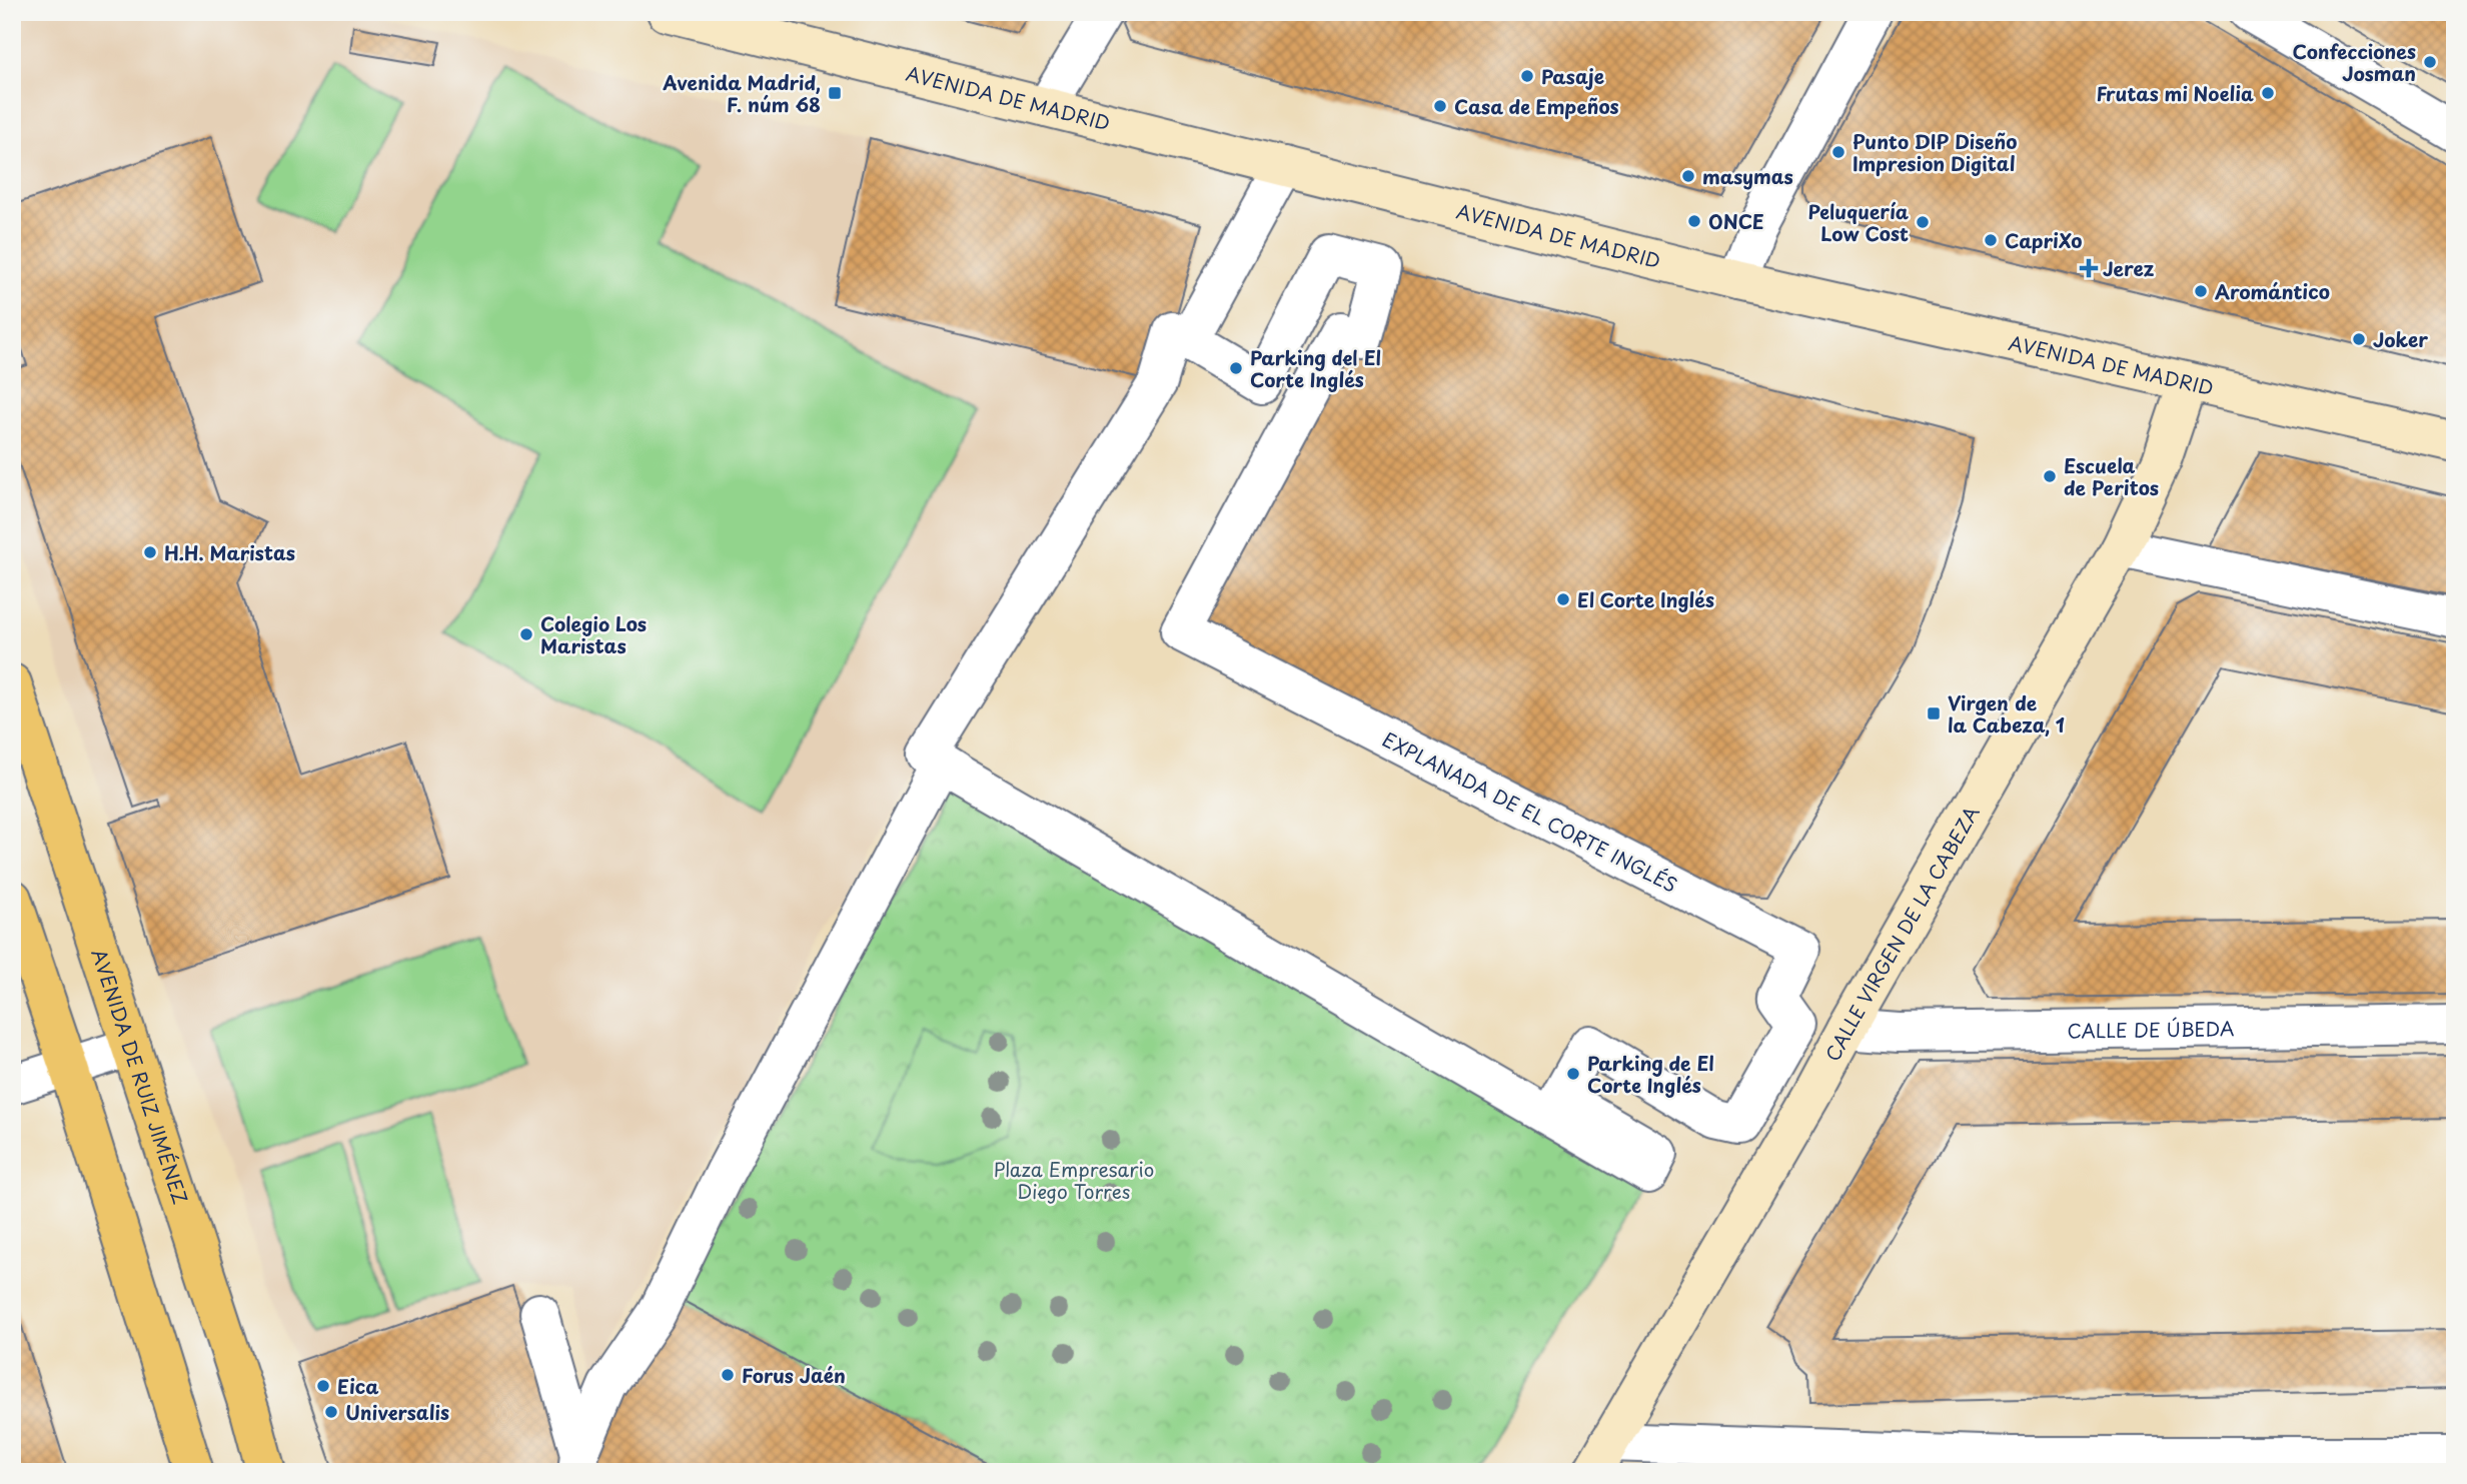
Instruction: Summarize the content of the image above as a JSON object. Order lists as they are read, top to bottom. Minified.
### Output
{"streets":{"main road":["AVENIDA DE RUIZ JIMÉNEZ"],"street":["AVENIDA DE MADRID","EXPLANADA DE EL CORTE INGLÉS","CALLE VIRGEN DE LA CABEZA","CALLE DE ÚBEDA"]},"crossings":[["AVENIDA DE MADRID","CALLE VIRGEN DE LA CABEZA"],["CALLE VIRGEN DE LA CABEZA","CALLE DE ÚBEDA"]],"parks":["Plaza Empresario Diego Torres"],"places":{"other":["Confecciones Josman","Pasaje","Frutas mi Noelia","Casa de Empeños","Punto DIP Diseño Impresion Digital","masymas","ONCE","Peluquería Low Cost","CapriXo","Aromántico","Joker","Parking del El Corte Inglés","Escuela de Peritos","H.H. Maristas","El Corte Inglés","Colegio Los Maristas","Parking de El Corte Inglés","Forus Jaén","Eica","Universalis"],"transit":["Avenida Madrid, F. núm 68","Virgen de la Cabeza, 1"],"health":["Jerez"]}}
